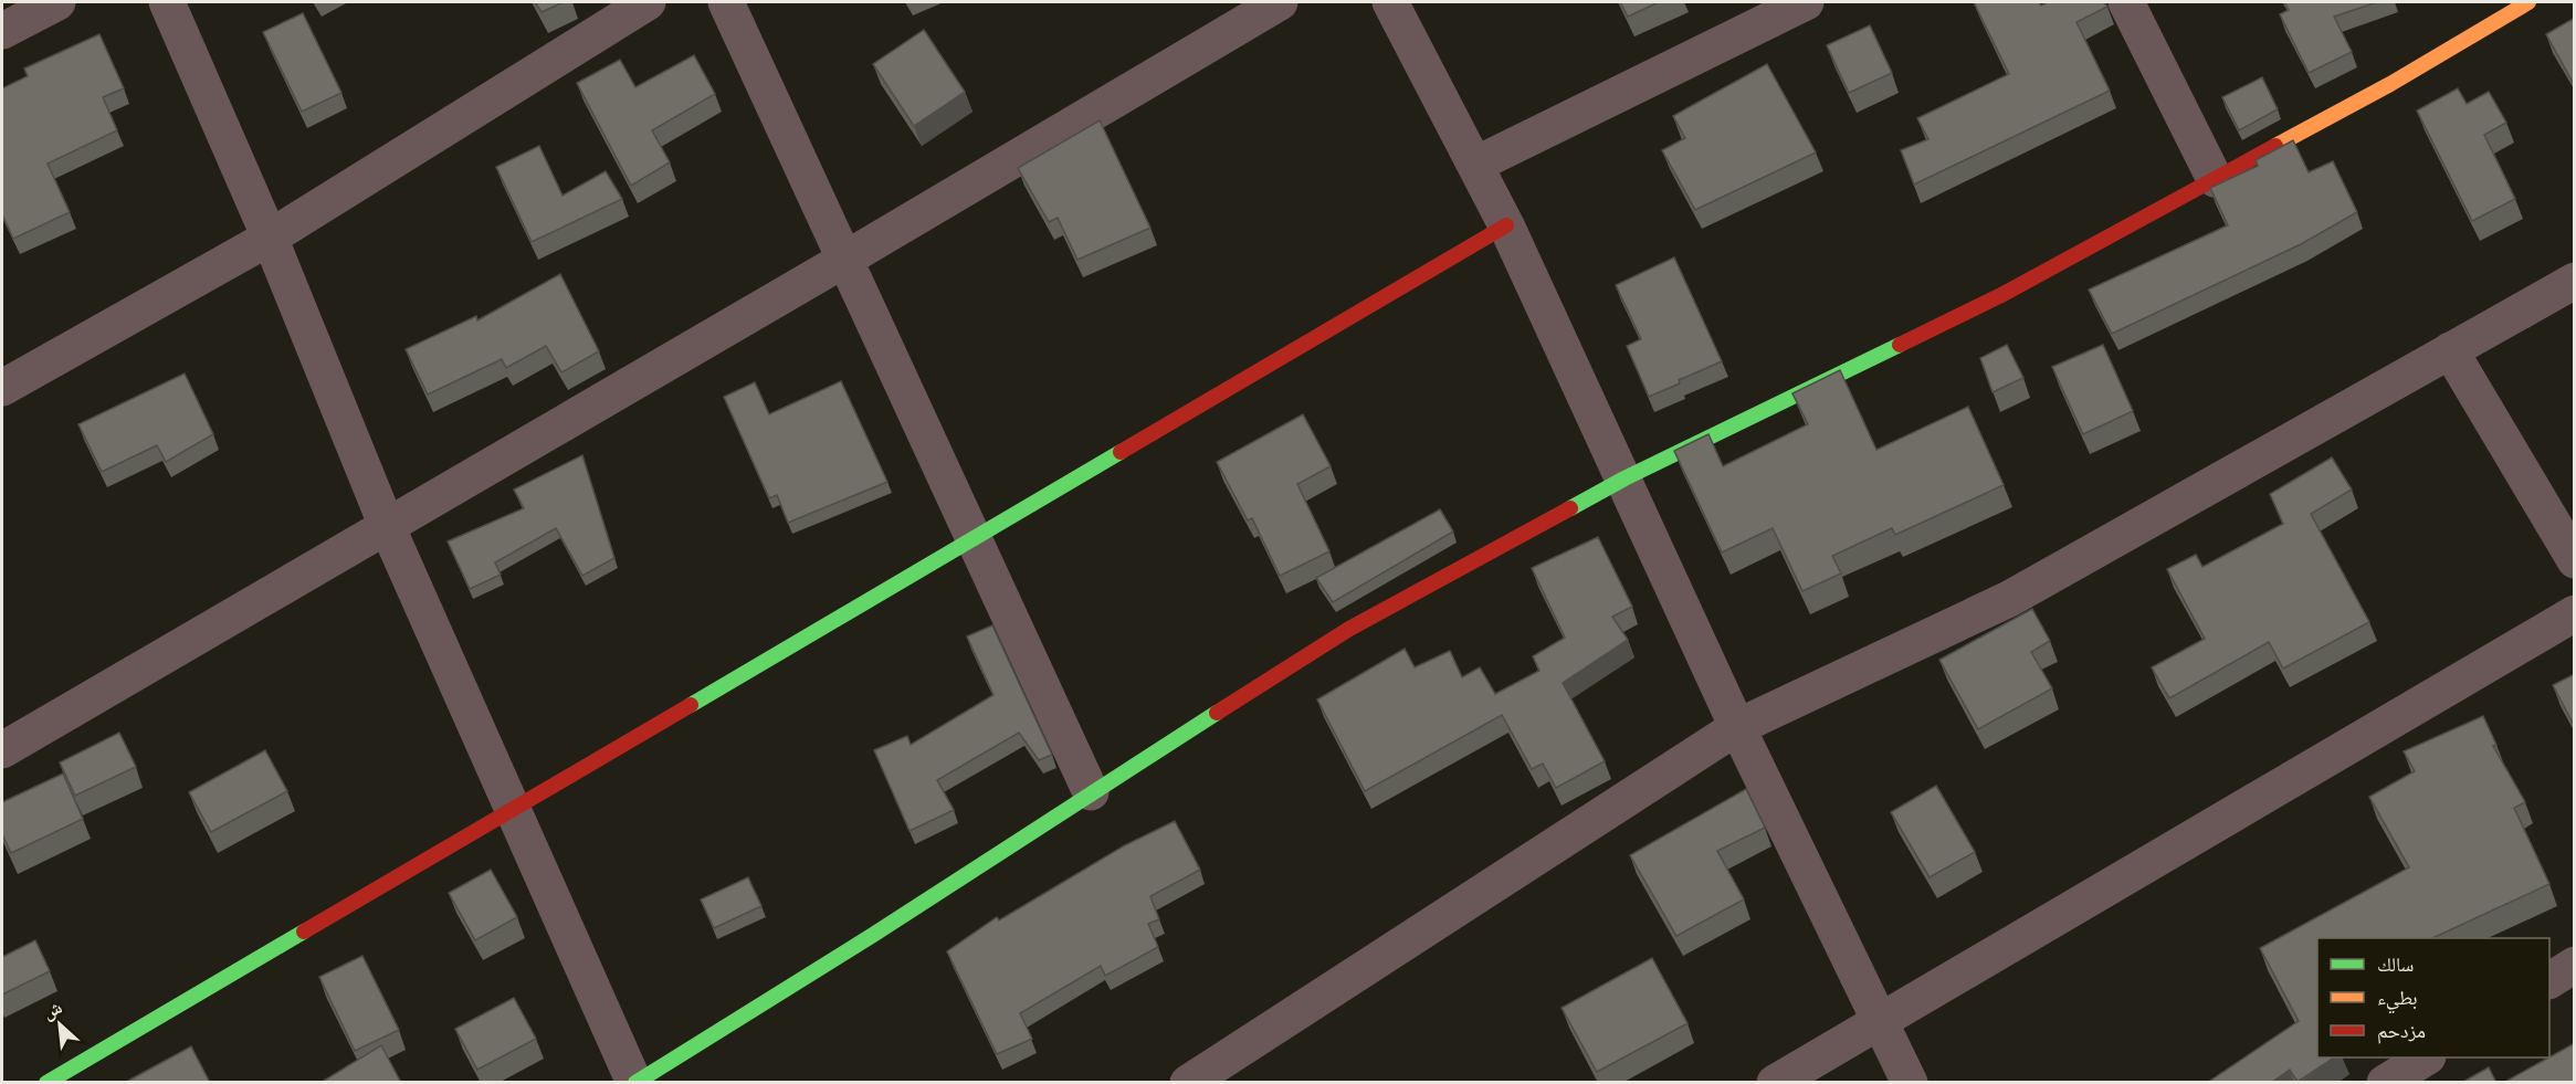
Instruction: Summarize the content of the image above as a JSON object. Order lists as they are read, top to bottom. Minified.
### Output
{"legend":["سالك","بطيء","مزدحم"],"north":"top left"}
